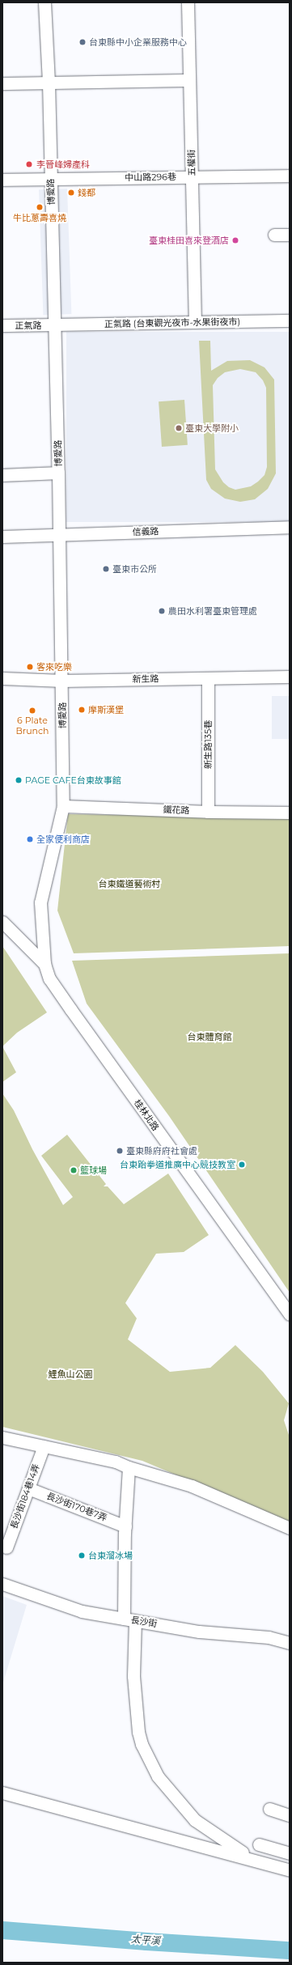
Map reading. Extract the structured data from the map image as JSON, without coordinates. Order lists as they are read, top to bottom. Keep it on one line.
{"streets":{"street":["五權街","中山路296巷","博愛路","正氣路 (台東觀光夜市-水果街夜市)","正氣路","信義路","新生路","新生路135巷","鐵花路","桂林北路","長沙街184巷14弄","長沙街170巷7弄","長沙街"]},"crossings":[["五權街","中山路296巷"],["五權街","正氣路 (台東觀光夜市-水果街夜市)"],["中山路296巷","博愛路"],["博愛路","正氣路 (台東觀光夜市-水果街夜市)"],["博愛路","正氣路"],["博愛路","信義路"],["博愛路","新生路"],["博愛路","鐵花路"],["博愛路","桂林北路"],["正氣路 (台東觀光夜市-水果街夜市)","正氣路"],["新生路","新生路135巷"],["新生路135巷","鐵花路"],["長沙街184巷14弄","長沙街170巷7弄"]],"water":["太平溪"],"parks":["台東鐵道藝術村","台東體育館","鯉魚山公園"],"places":["台東縣中小企業服務中心","李晉峰婦產科","錢都","牛比蔥壽喜燒","臺東桂田喜來登酒店","臺東大學附小","臺東市公所","農田水利署臺東管理處","客來吃樂","摩斯漢堡","6 Plate Brunch","PAGE CAFE台東故事館","全家便利商店","臺東縣府府社會處","台東跆拳道推廣中心競技教室","籃球場","台東溜冰場"]}
